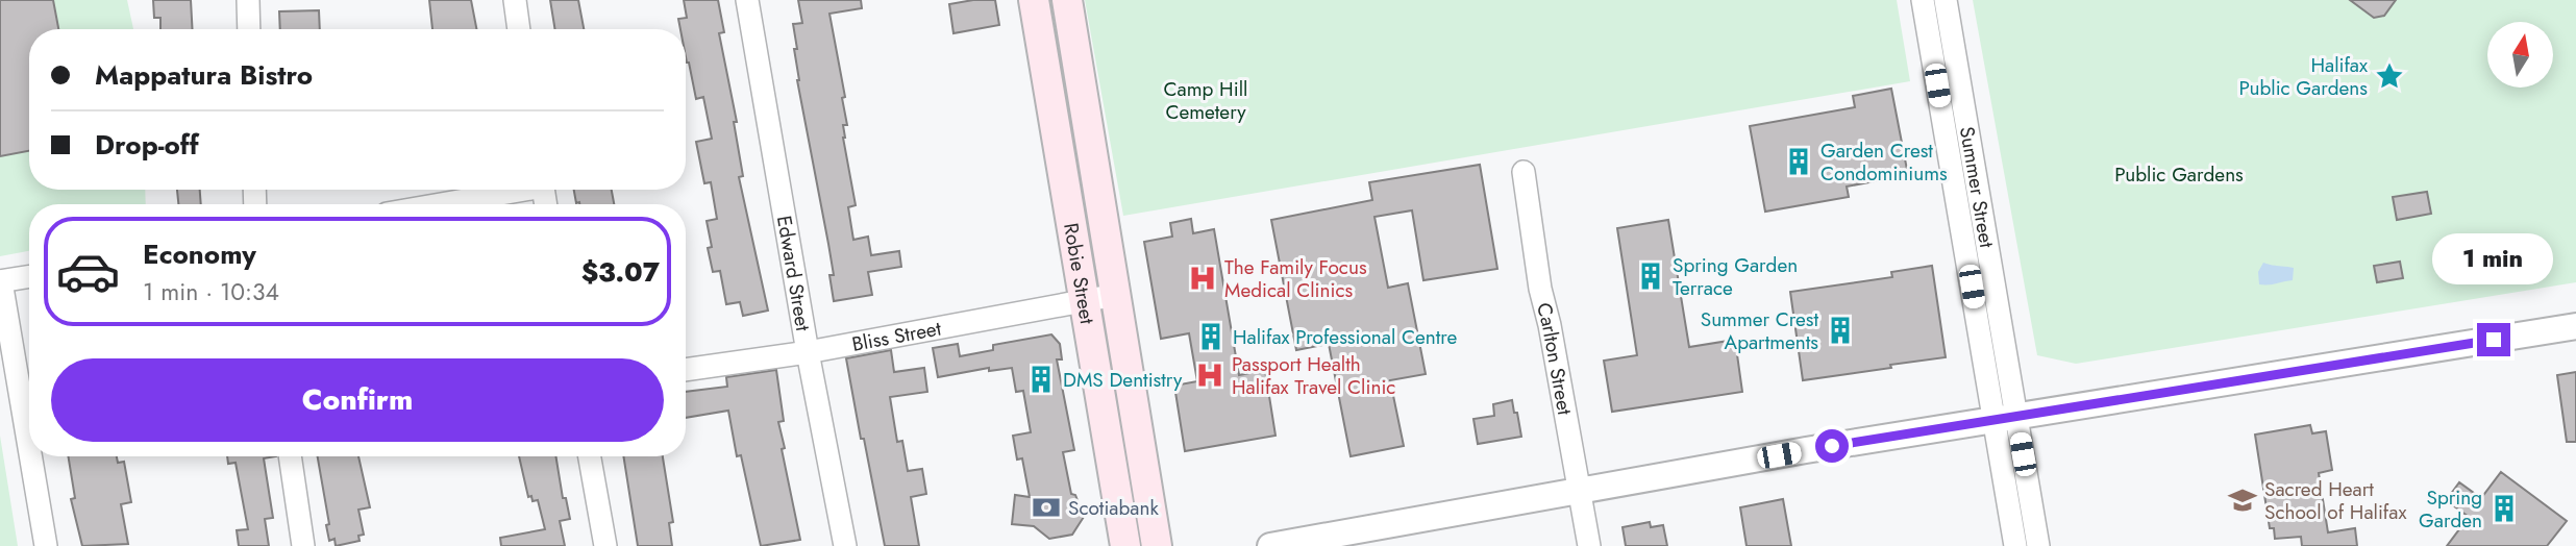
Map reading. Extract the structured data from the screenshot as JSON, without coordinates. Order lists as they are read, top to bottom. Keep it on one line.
{"streets":{"main road":["Robie Street"],"street":["Summer Street","Edward Street","Bliss Street","Carlton Street"]},"crossings":[["Edward Street","Bliss Street"],["Robie Street","Bliss Street"]],"parks":["Camp Hill Cemetery","Public Gardens"],"places":{"place":["Halifax Public Gardens"],"building":["Garden Crest Condominiums","Spring Garden Terrace","Summer Crest Apartments","Halifax Professional Centre","DMS Dentistry","Spring Garden"],"hospital":["The Family Focus Medical Clinics","Passport Health Halifax Travel Clinic"],"school or university":["Sacred Heart School of Halifax"],"bank":["Scotiabank"]},"north":"top","page":{"banner":["Mappatura Bistro","Drop-off"],"list":[{"name":"Economy","note":"1 min · 10:34","value":"$3.07"}],"bubble":"1 min","buttons":"Confirm"}}
